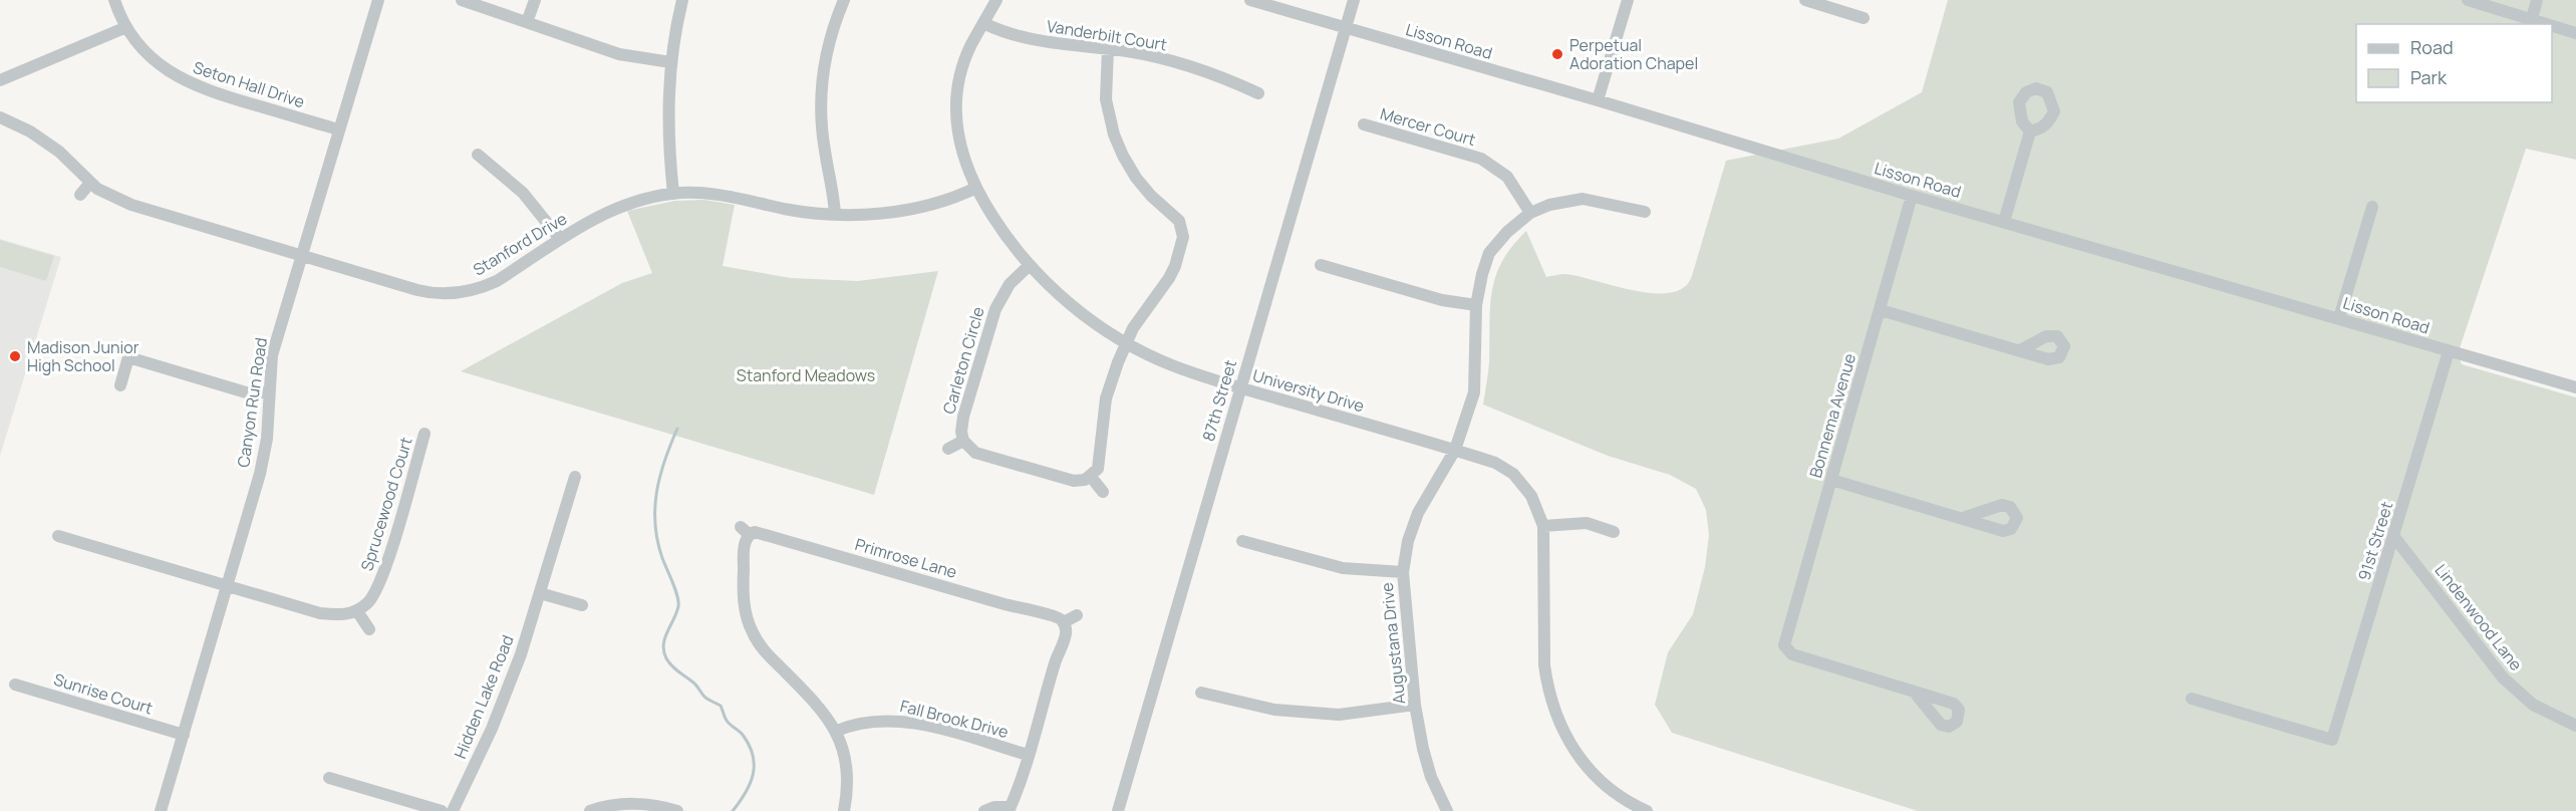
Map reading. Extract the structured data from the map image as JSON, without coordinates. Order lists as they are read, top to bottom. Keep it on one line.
{"streets":{"street":["Vanderbilt Court","Lisson Road","Seton Hall Drive","Mercer Court","Stanford Drive","Carleton Circle","University Drive","87th Street","Canyon Run Road","Bonnema Avenue","Sprucewood Court","91st Street","Primrose Lane","Lindenwood Lane","Augustana Drive","Sunrise Court","Hidden Lake Road","Fall Brook Drive"]},"crossings":[["Vanderbilt Court","University Drive"],["Lisson Road","87th Street"],["Lisson Road","Bonnema Avenue"],["Lisson Road","91st Street"],["Seton Hall Drive","Canyon Run Road"],["Mercer Court","Augustana Drive"],["Stanford Drive","University Drive"],["Stanford Drive","Canyon Run Road"],["Carleton Circle","University Drive"],["University Drive","87th Street"],["University Drive","Augustana Drive"],["Canyon Run Road","Sunrise Court"],["91st Street","Lindenwood Lane"],["Primrose Lane","Fall Brook Drive"]],"parks":["Stanford Meadows"],"places":["Perpetual Adoration Chapel","Madison Junior High School"],"legend":["Road","Park"]}
